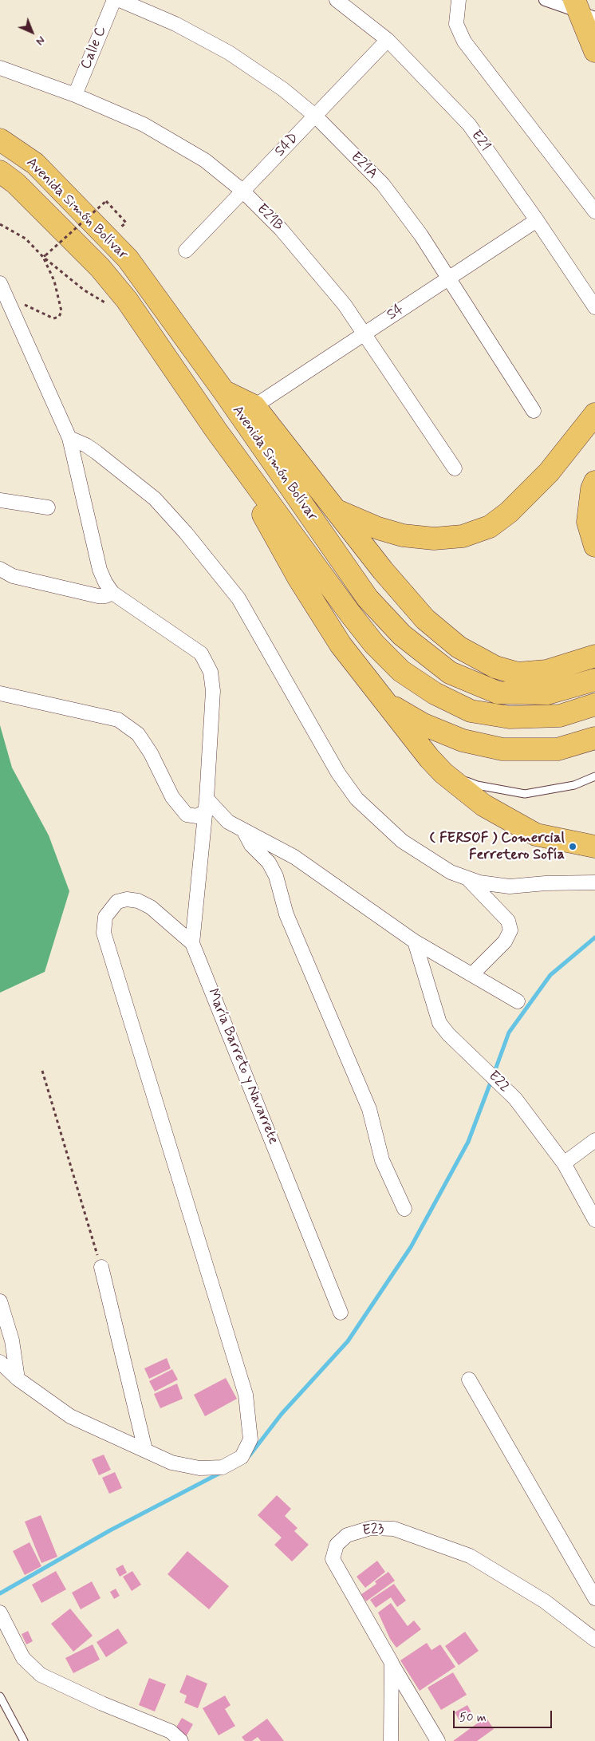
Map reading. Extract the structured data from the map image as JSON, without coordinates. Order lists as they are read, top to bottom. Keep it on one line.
{"streets":{"highway":["Avenida Simón Bolívar"],"street":["Calle C","E21","S4D","E21A","E21B","S4","María Barreto y Navarrete","E22","E23"]},"crossings":[["Calle C","E21B"],["E21","S4D"],["E21","S4"],["S4D","E21A"],["S4D","E21B"],["E21A","S4"],["E21B","S4"]],"places":["( FERSOF ) Comercial Ferretero Sofía"],"scale_bar":"50 m","north":"bottom right"}
